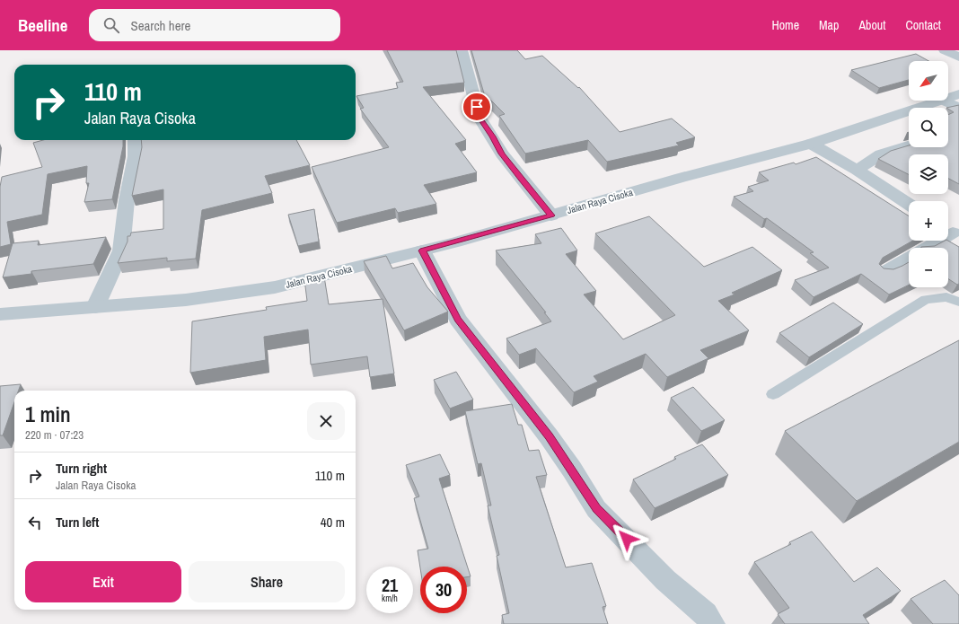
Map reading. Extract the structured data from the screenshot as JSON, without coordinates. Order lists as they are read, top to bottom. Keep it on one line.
{"streets":{"street":["Jalan Raya Cisoka"]},"north":"bottom left","page":{"header":"Beeline","search":"Search here","nav":["Home","Map","About","Contact"],"map_buttons":["+","−"],"turn":["110 m","Jalan Raya Cisoka"],"heading":["1 min","220 m · 07:23"],"list":[{"name":"Turn right","note":"Jalan Raya Cisoka","value":"110 m"},{"name":"Turn left","value":"40 m"}],"buttons":["Exit","Share"],"speed":"21 km/h","limit":"30"}}
